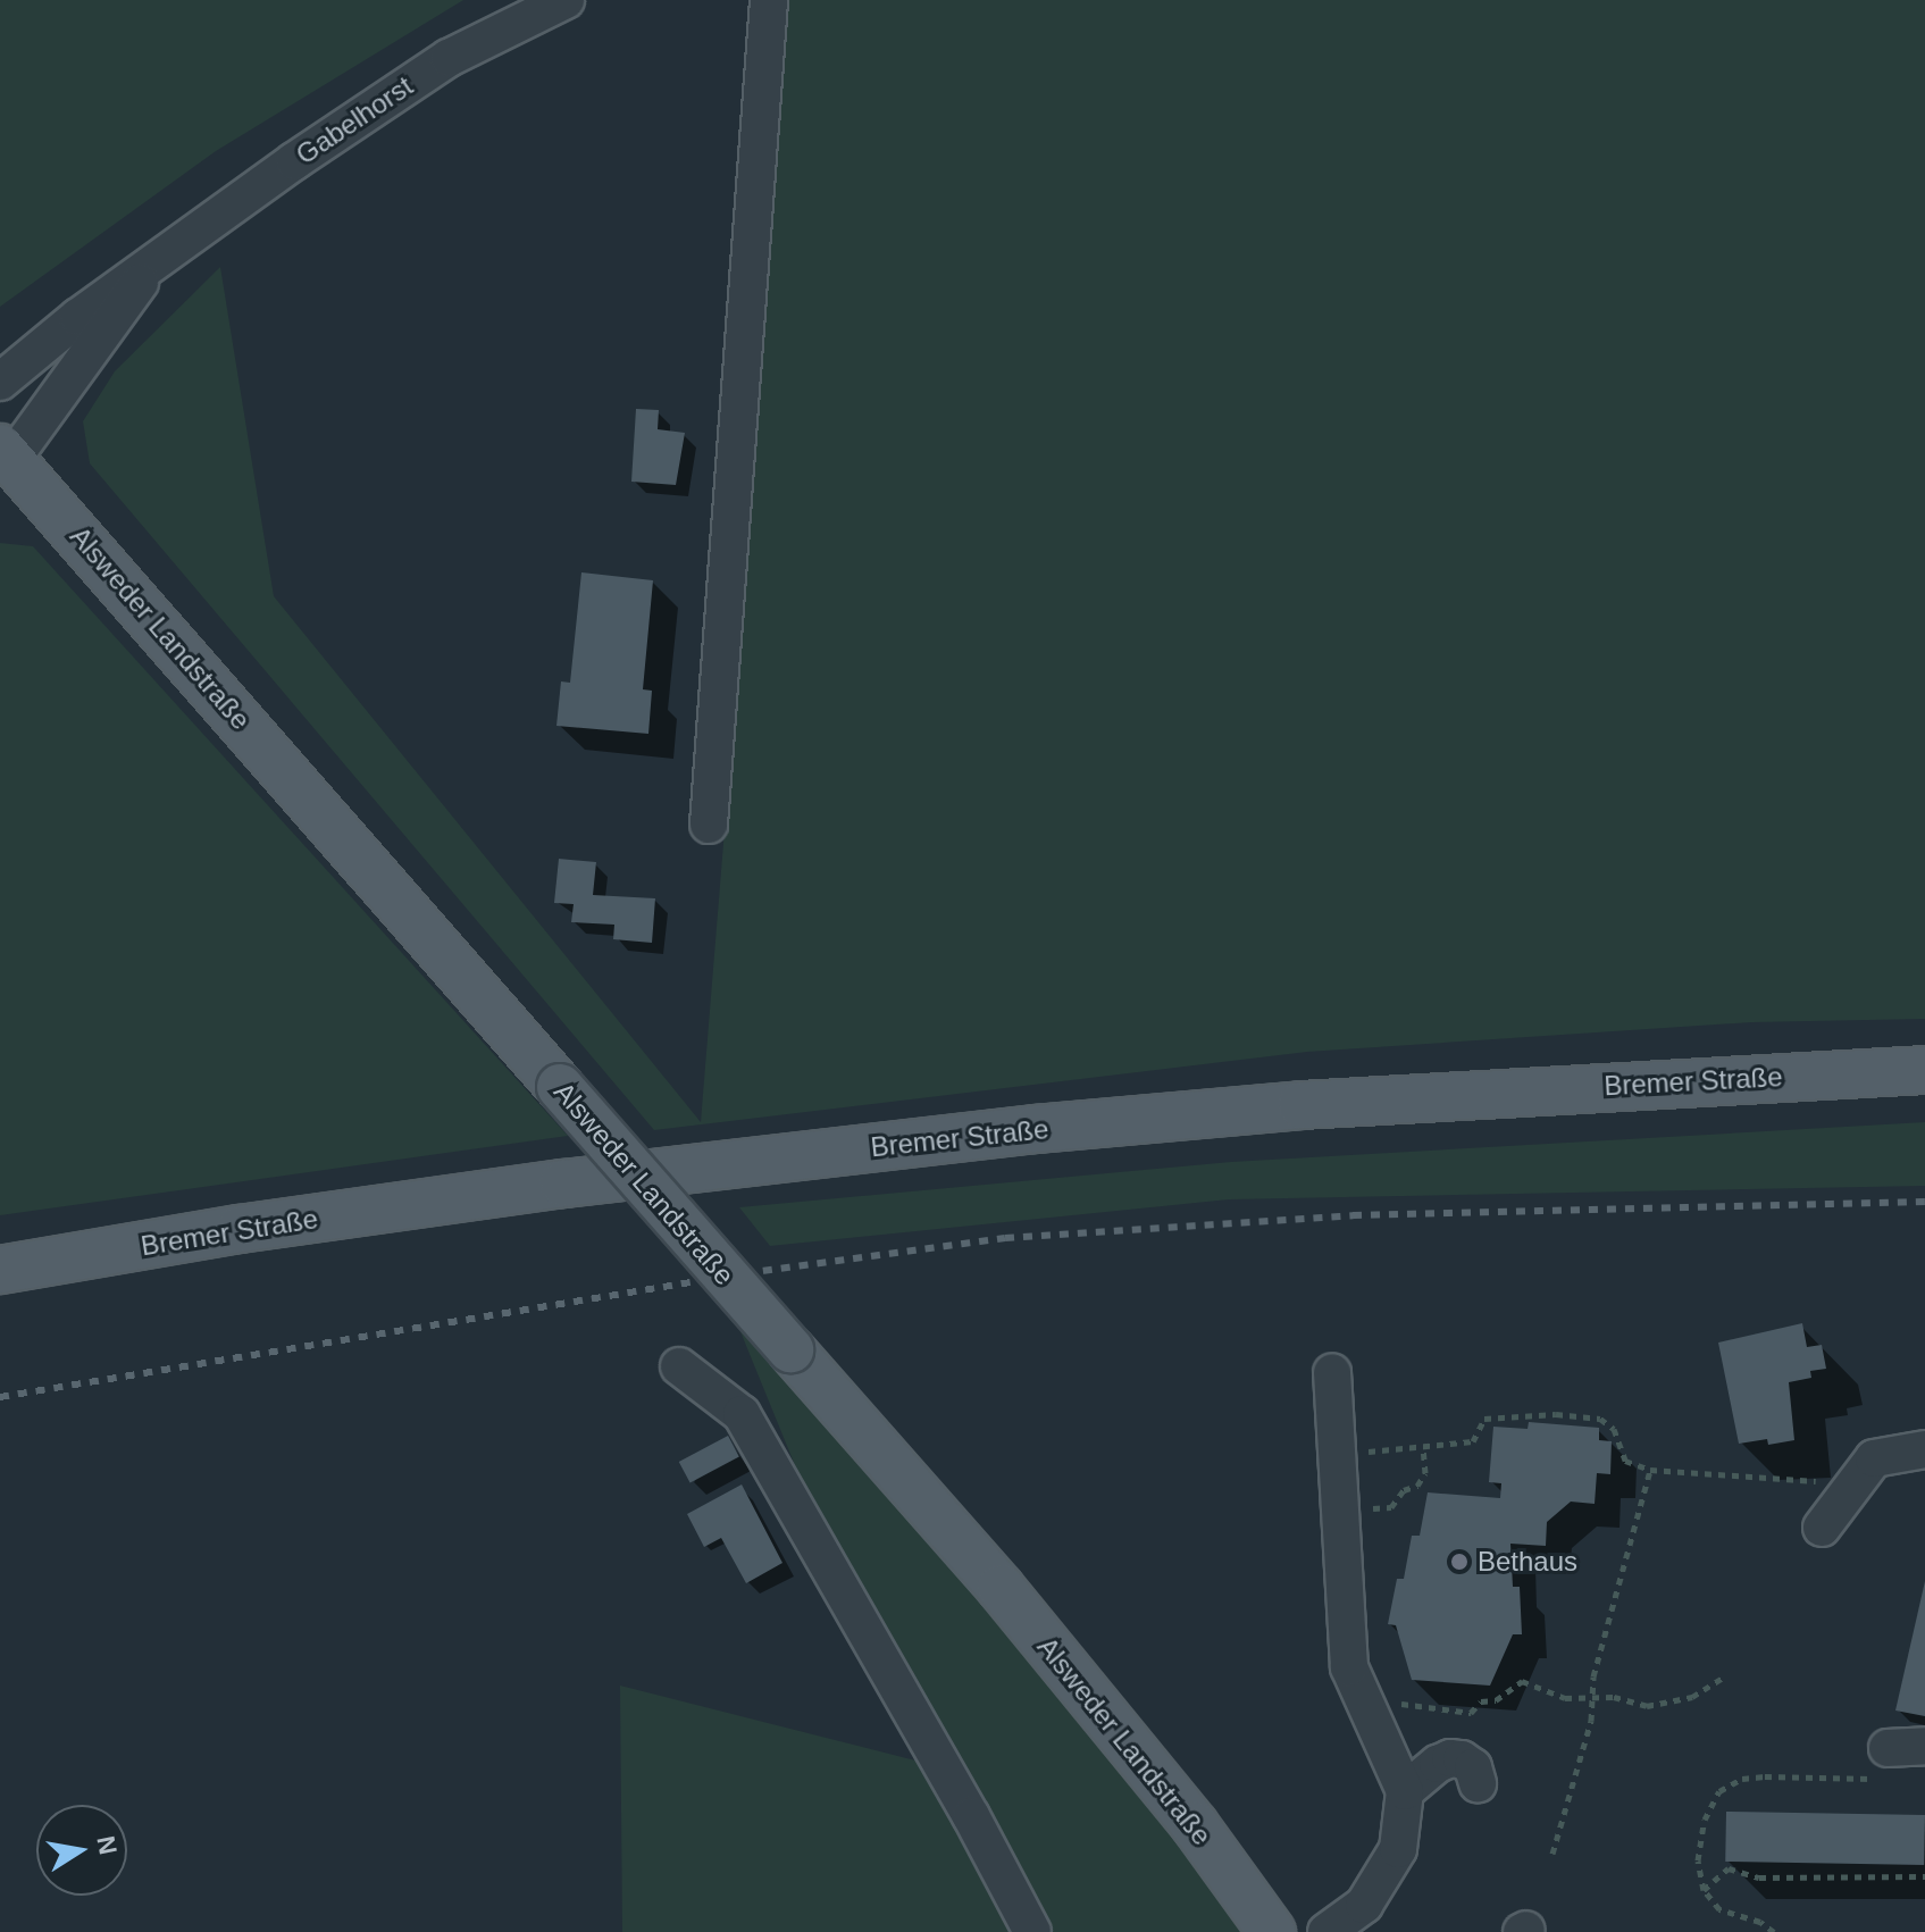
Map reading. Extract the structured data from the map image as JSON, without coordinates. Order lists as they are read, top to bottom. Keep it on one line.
{"streets":{"main road":["Alsweder Landstraße","Bremer Straße"],"street":["Gabelhorst"]},"crossings":[["Gabelhorst","Alsweder Landstraße"]],"places":["Bethaus"],"north":"right"}
